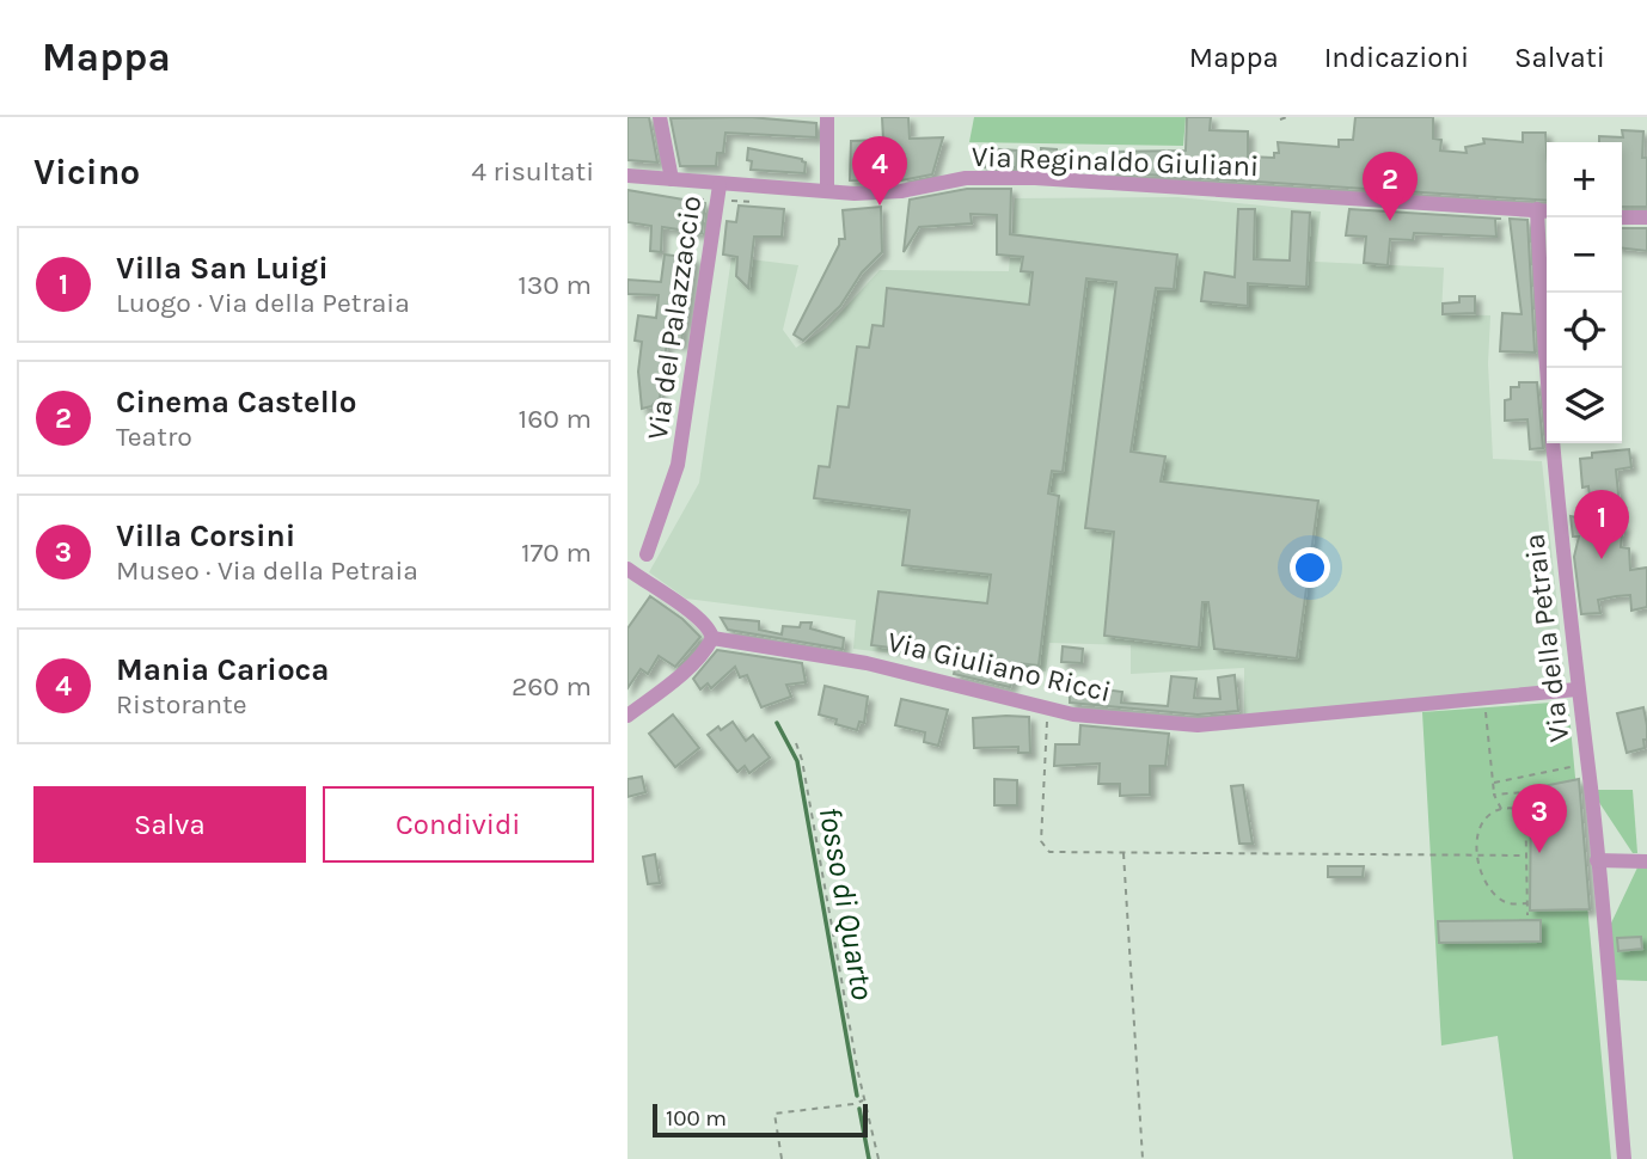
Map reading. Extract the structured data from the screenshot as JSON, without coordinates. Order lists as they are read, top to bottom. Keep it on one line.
{"streets":{"street":["Via Reginaldo Giuliani","Via del Palazzaccio","Via della Petraia","Via Giuliano Ricci"]},"crossings":[["Via Reginaldo Giuliani","Via del Palazzaccio"],["Via Reginaldo Giuliani","Via della Petraia"],["Via della Petraia","Via Giuliano Ricci"]],"water":["fosso di Quarto"],"scale_bar":"100 m","page":{"header":"Mappa","nav":["Mappa","Indicazioni","Salvati"],"heading":["Vicino","4 risultati"],"pins":["4","2","1","3"],"map_buttons":["+","−"],"list":[{"mark":"1","name":"Villa San Luigi","note":"Luogo · Via della Petraia","value":"130 m"},{"mark":"2","name":"Cinema Castello","note":"Teatro","value":"160 m"},{"mark":"3","name":"Villa Corsini","note":"Museo · Via della Petraia","value":"170 m"},{"mark":"4","name":"Mania Carioca","note":"Ristorante","value":"260 m"}],"buttons":["Salva","Condividi"],"scale":"100 m"}}
